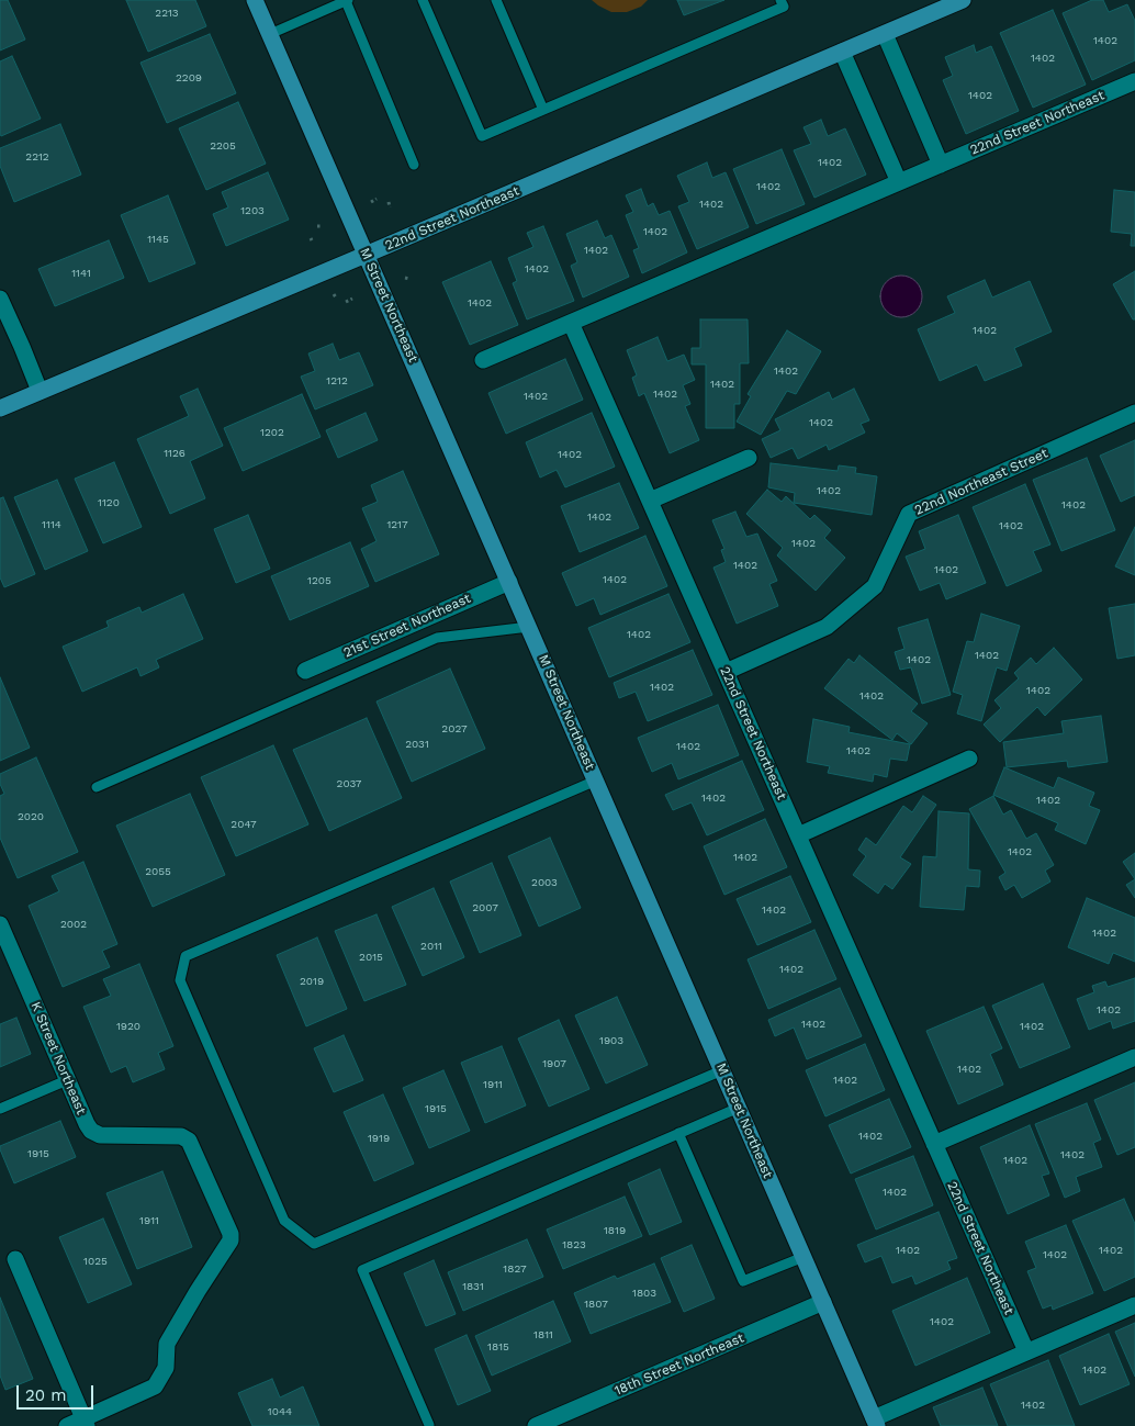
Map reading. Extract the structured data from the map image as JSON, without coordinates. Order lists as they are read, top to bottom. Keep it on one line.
{"streets":{"street":["22nd Street Northeast","M Street Northeast","22nd Northeast Street","21st Street Northeast","K Street Northeast","18th Street Northeast"]},"crossings":[["22nd Street Northeast","M Street Northeast"],["22nd Street Northeast","22nd Northeast Street"],["M Street Northeast","21st Street Northeast"],["M Street Northeast","18th Street Northeast"]],"house_numbers":["2213","1402","1402","2209","1402","2205","2212","1402","1402","1402","1203","1402","1145","1402","1402","1141","1402","1402","1402","1212","1402","1402","1402","1402","1202","1126","1402","1402","1120","1402","1402","1114","1217","1402","1402","1402","1402","1402","1205","1402","1402","1402","1402","1402","1402","2027","2031","1402","1402","2037","1402","1402","2020","2047","1402","1402","2055","2003","2007","1402","2002","1402","2011","2015","1402","2019","1402","1402","1920","1402","1903","1907","1402","1402","1911","1915","1402","1919","1915","1402","1402","1402","1911","1819","1823","1402","1402","1402","1025","1827","1831","1803","1807","1402","1811","1815","1402","1402","1044"],"scale_bar":"20 m"}
